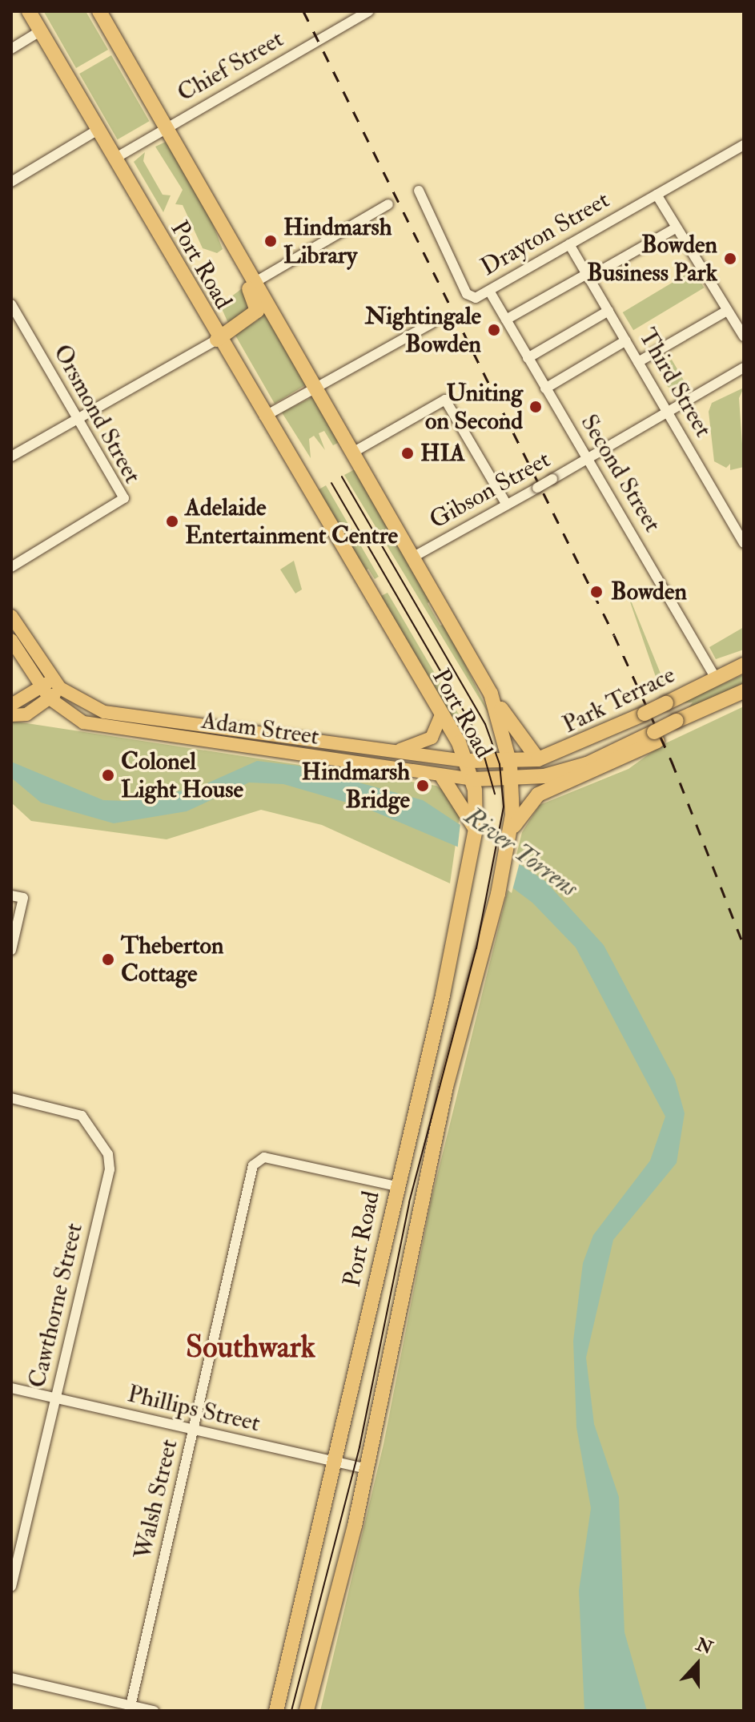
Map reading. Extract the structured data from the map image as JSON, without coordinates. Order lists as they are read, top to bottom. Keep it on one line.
{"streets":{"highway":["Port Road","Park Terrace"],"main road":["Adam Street"],"street":["Chief Street","Drayton Street","Third Street","Orsmond Street","Second Street","Gibson Street","Cawthorne Street","Phillips Street","Walsh Street"]},"crossings":[["Chief Street","Port Road"],["Drayton Street","Third Street"],["Drayton Street","Second Street"],["Port Road","Gibson Street"],["Port Road","Park Terrace"],["Port Road","Adam Street"],["Port Road","Phillips Street"],["Port Road","Walsh Street"],["Third Street","Gibson Street"],["Second Street","Gibson Street"],["Second Street","Park Terrace"],["Park Terrace","Adam Street"],["Cawthorne Street","Phillips Street"],["Phillips Street","Walsh Street"]],"districts":["Southwark"],"water":["River Torrens"],"places":["Hindmarsh Library","Bowden Business Park","Nightingale Bowden","Uniting on Second","HIA","Adelaide Entertainment Centre","Bowden","Colonel Light House","Hindmarsh Bridge","Theberton Cottage"],"north":"top"}
